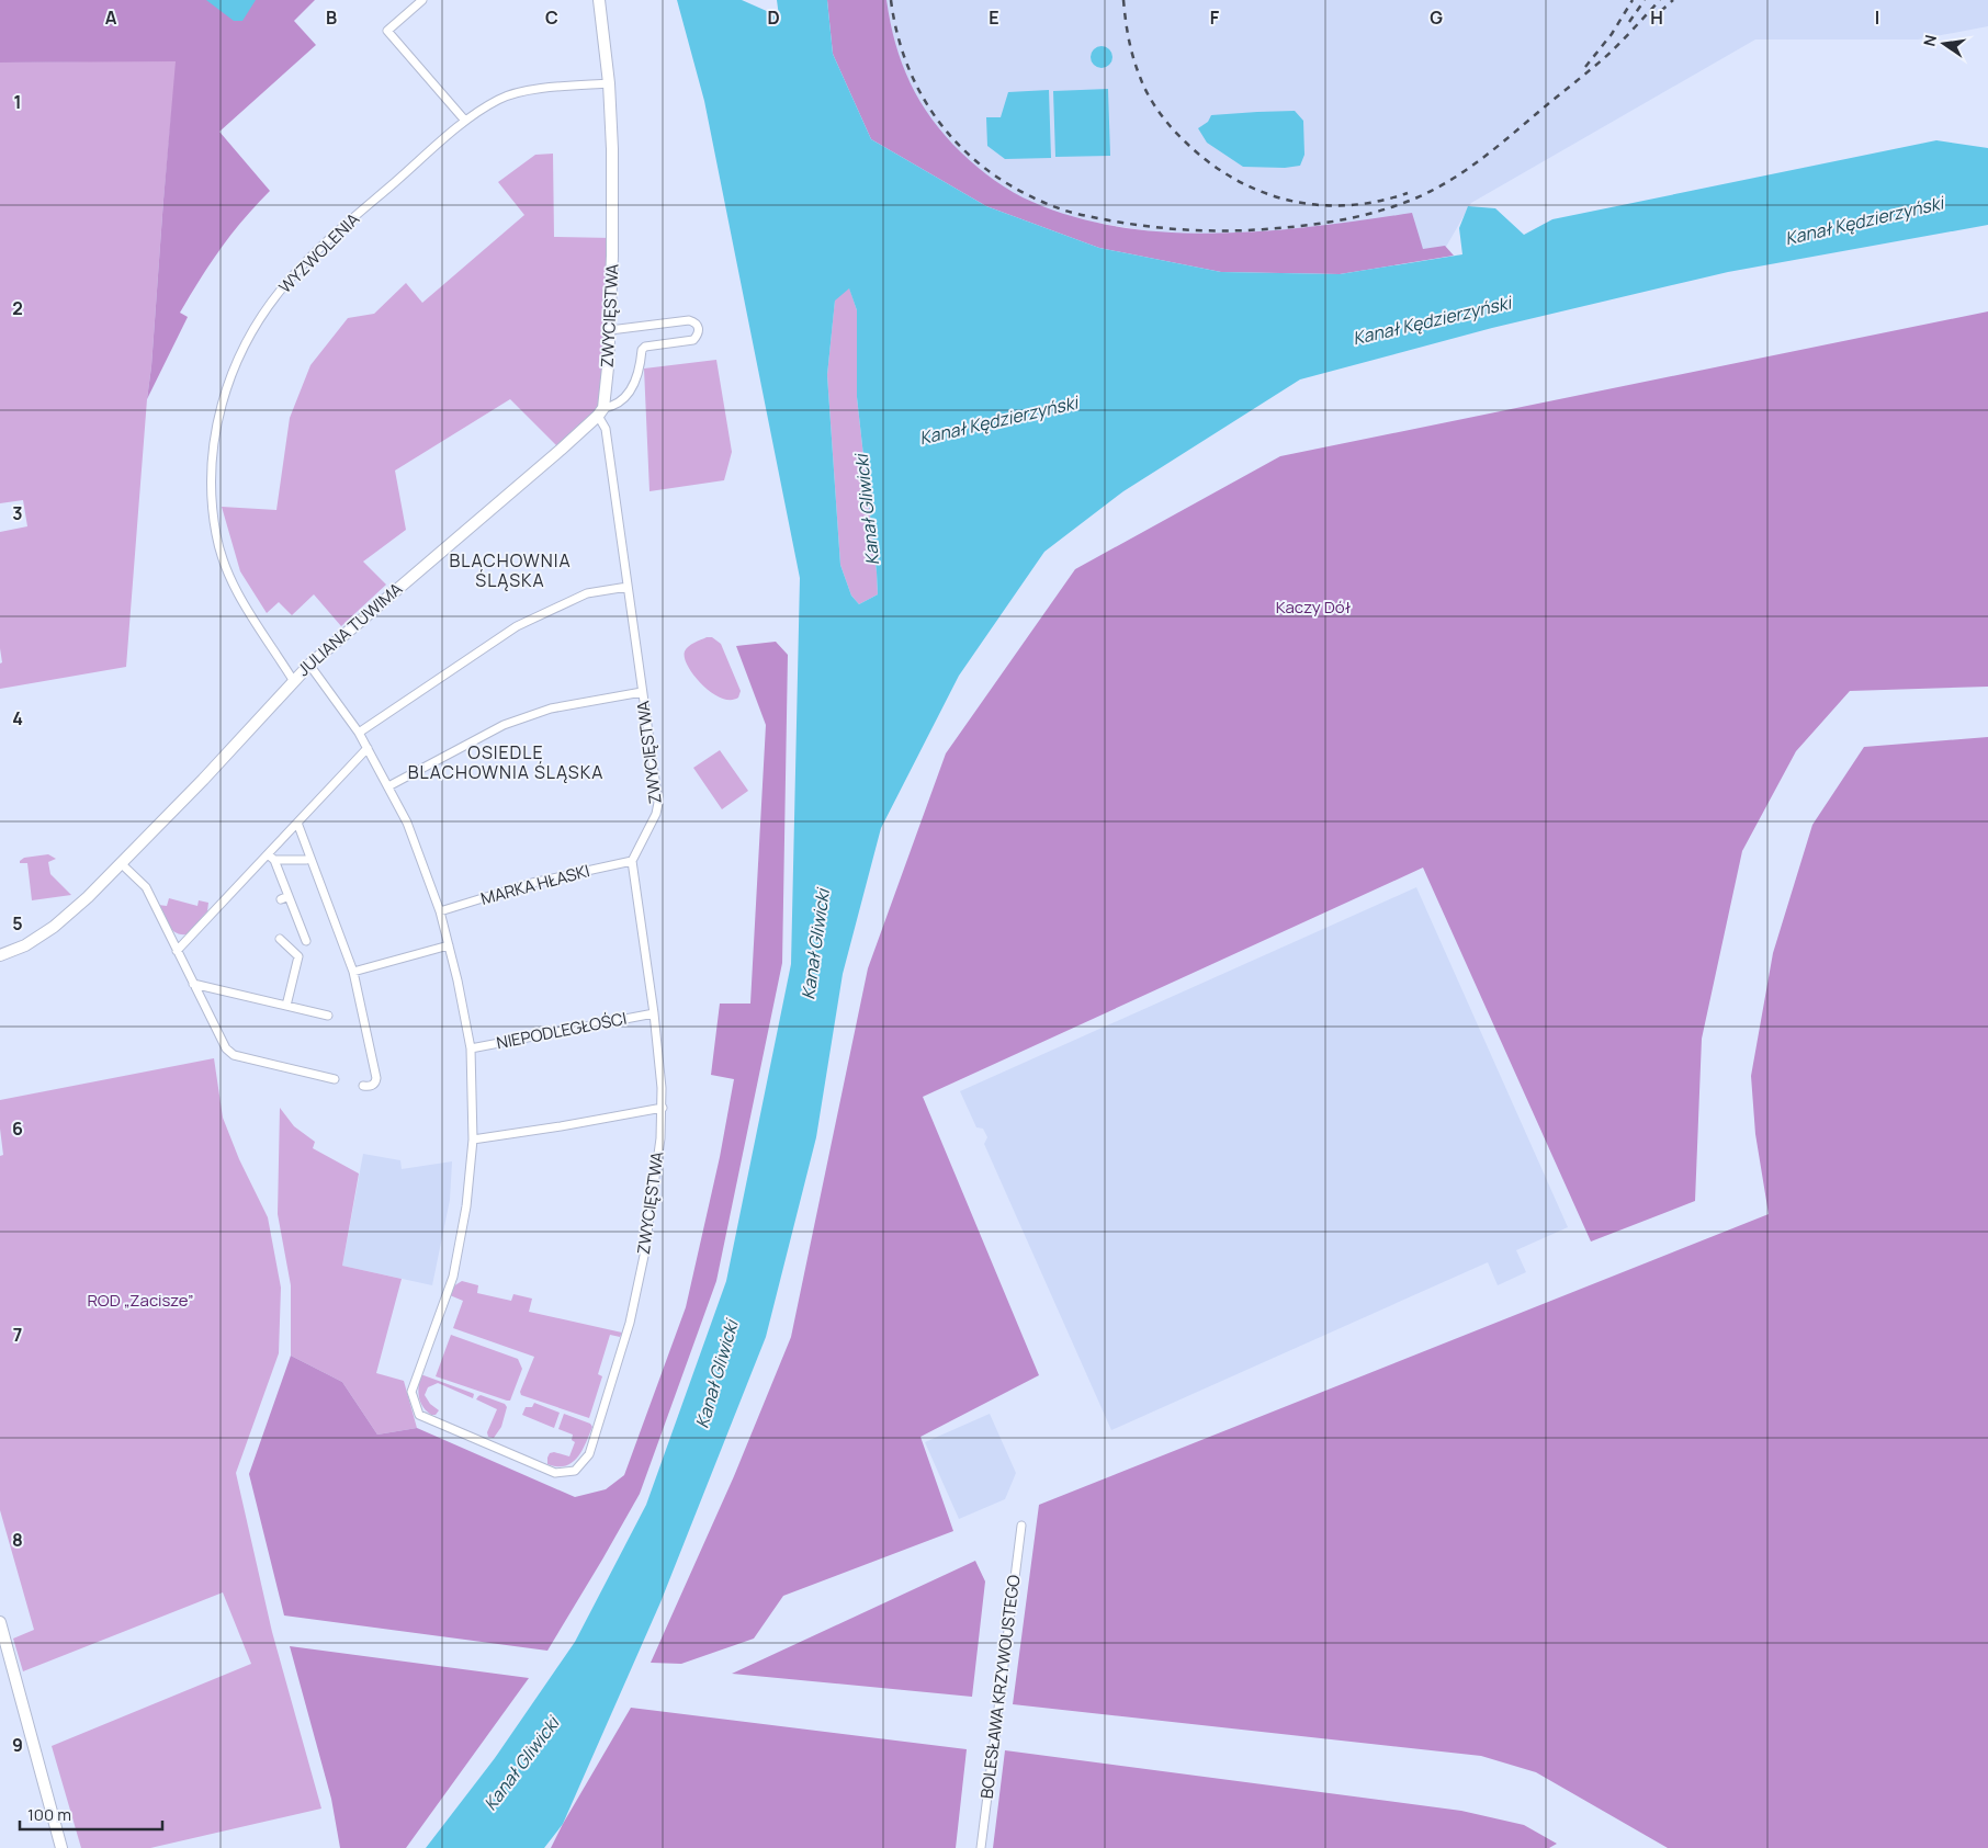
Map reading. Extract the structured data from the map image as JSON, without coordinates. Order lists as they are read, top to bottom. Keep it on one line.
{"streets":{"street":["WYZWOLENIA","ZWYCIĘSTWA","JULIANA TUWIMA","MARKA HŁASKI","NIEPODLEGŁOŚCI","BOLESŁAWA KRZYWOUSTEGO"]},"crossings":[["WYZWOLENIA","ZWYCIĘSTWA"],["WYZWOLENIA","JULIANA TUWIMA"],["ZWYCIĘSTWA","JULIANA TUWIMA"],["ZWYCIĘSTWA","MARKA HŁASKI"],["ZWYCIĘSTWA","NIEPODLEGŁOŚCI"]],"districts":["BLACHOWNIA ŚLĄSKA","OSIEDLE BLACHOWNIA ŚLĄSKA"],"water":["Kanał Kędzierzyński","Kanał Gliwicki"],"parks":["Kaczy Dół","ROD „Zacisze”"],"scale_bar":"100 m","north":"left","grid":{"columns":["A","B","C","D","E","F","G","H","I"],"rows":["1","2","3","4","5","6","7","8","9"]}}
